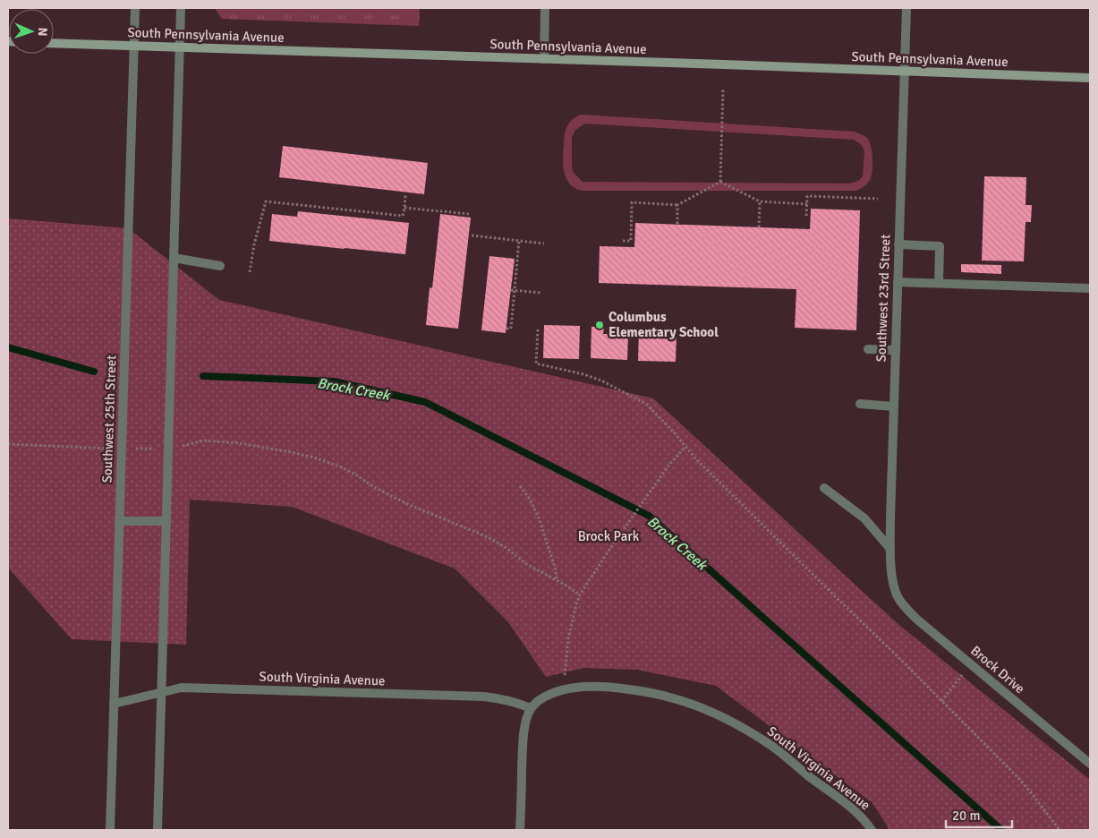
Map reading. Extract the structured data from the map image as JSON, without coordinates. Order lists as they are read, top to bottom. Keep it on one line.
{"streets":{"main road":["South Pennsylvania Avenue"],"street":["Southwest 23rd Street","Southwest 25th Street","Brock Drive","South Virginia Avenue"]},"crossings":[["South Pennsylvania Avenue","Southwest 23rd Street"],["South Pennsylvania Avenue","Southwest 25th Street"],["Southwest 23rd Street","Brock Drive"],["Southwest 25th Street","South Virginia Avenue"]],"water":["Brock Creek"],"parks":["Brock Park"],"places":["Columbus Elementary School"],"scale_bar":"20 m","north":"right"}
